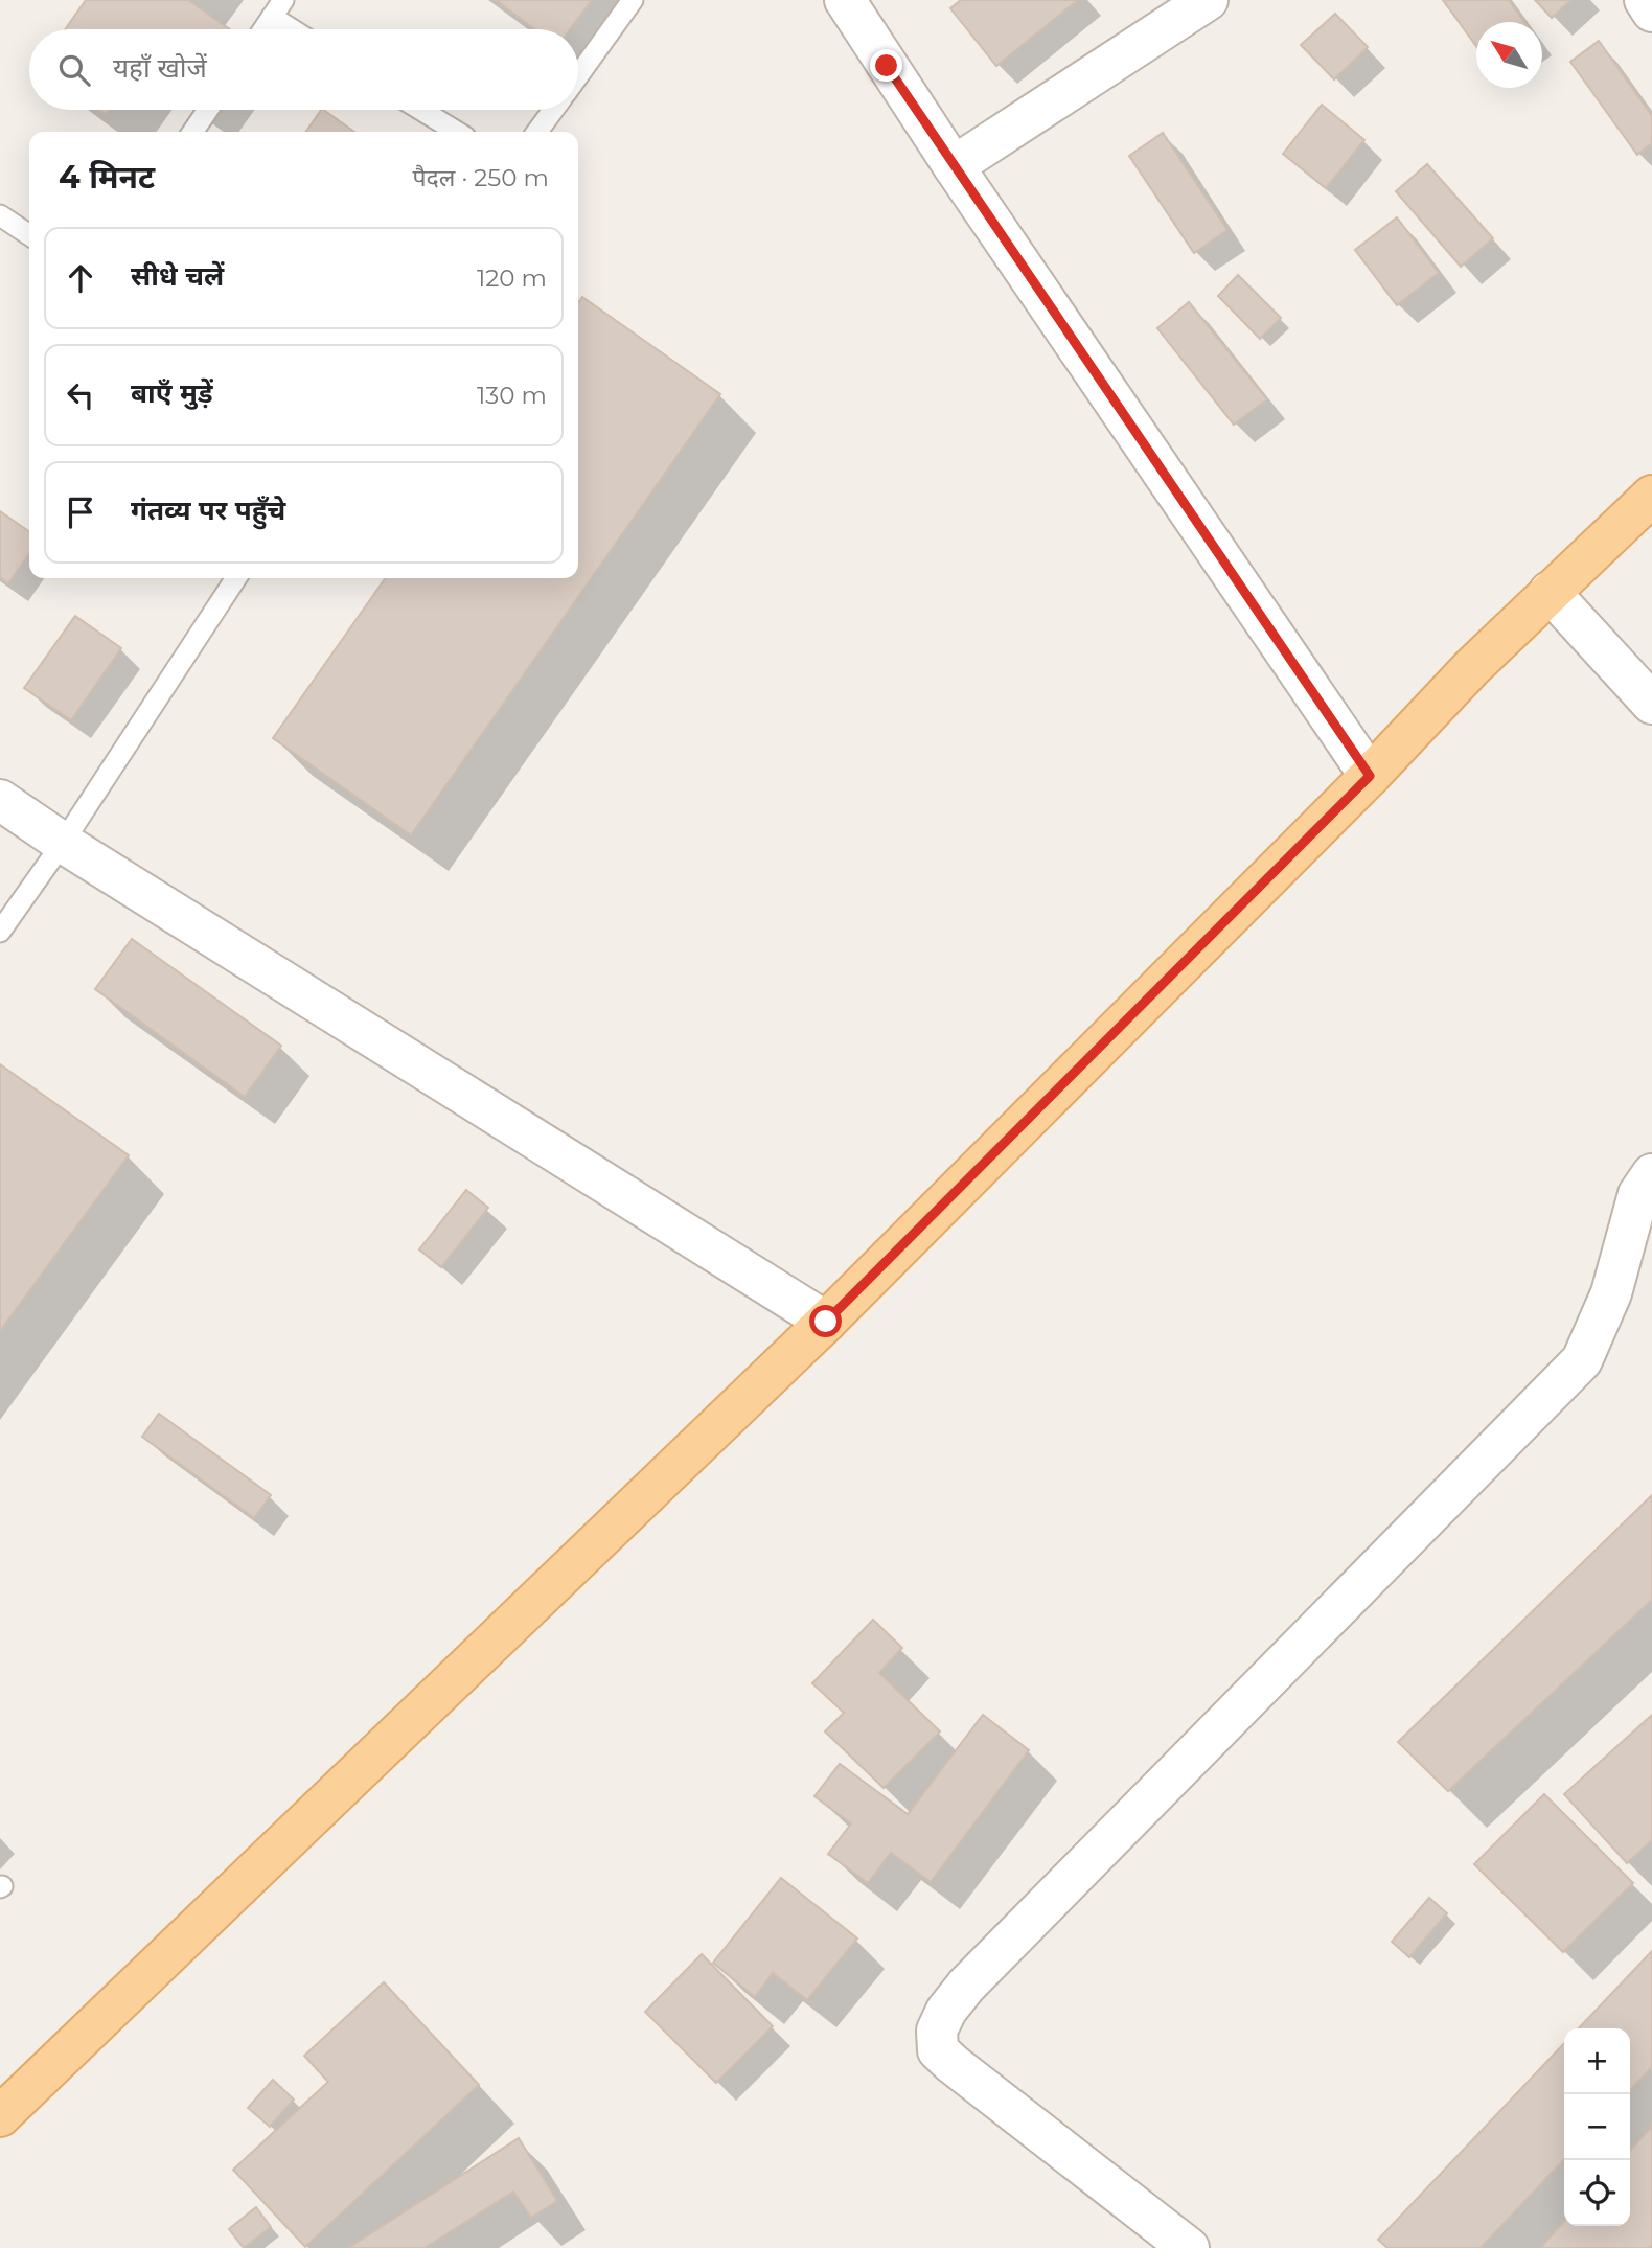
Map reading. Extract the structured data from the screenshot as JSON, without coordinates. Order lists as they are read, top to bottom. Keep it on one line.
{"north":"top left","page":{"search":"यहाँ खोजें","heading":["4 मिनट","पैदल · 250 m"],"list":[["सीधे चलें","120 m"],["बाएँ मुड़ें","130 m"],"गंतव्य पर पहुँचे"],"map_buttons":["+","−"]}}
